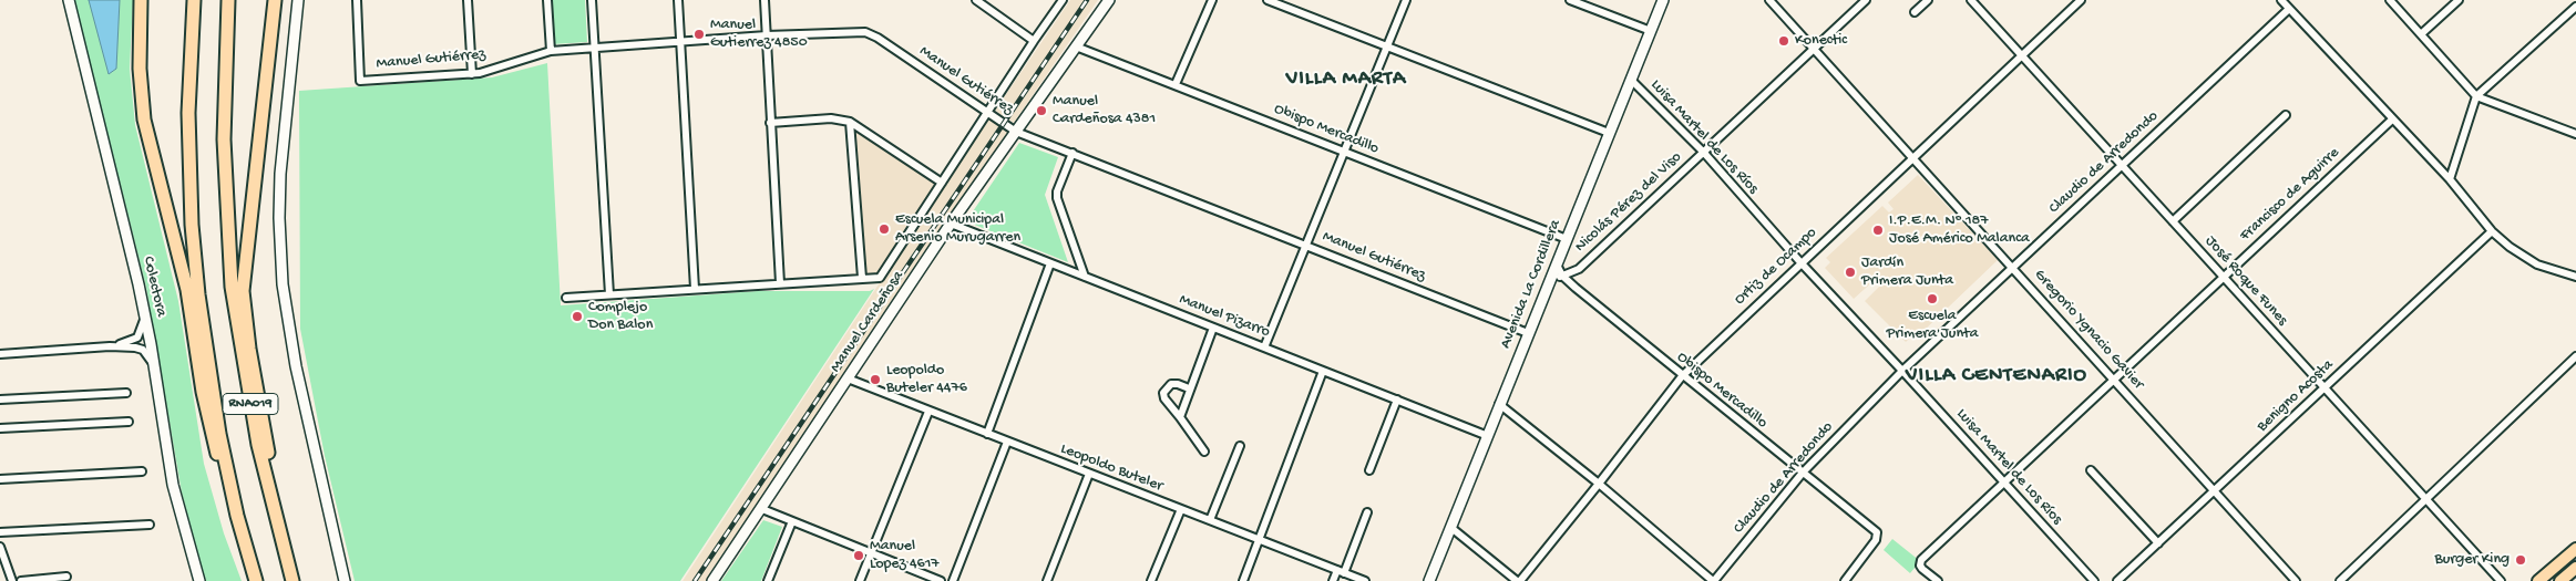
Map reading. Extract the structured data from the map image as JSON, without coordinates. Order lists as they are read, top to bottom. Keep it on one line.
{"streets":{"highway":["RNA019"],"main road":["Avenida La Cordillera","Colectora","Manuel Cardeñosa"],"street":["Manuel Gutiérrez","Obispo Mercadillo","Luisa Martel de Los Ríos","Claudio de Arredondo","Francisco de Aguirre","Nicolás Pérez del Viso","Ortiz de Ocampo","José Roque Funes","Manuel Pizarro","Gregorio Ygnacio Gavier","Benigno Acosta","Leopoldo Buteler"]},"crossings":[["Manuel Gutiérrez","Avenida La Cordillera"],["Manuel Gutiérrez","Manuel Cardeñosa"],["Obispo Mercadillo","Claudio de Arredondo"],["Obispo Mercadillo","Nicolás Pérez del Viso"],["Obispo Mercadillo","Ortiz de Ocampo"],["Obispo Mercadillo","Avenida La Cordillera"],["Obispo Mercadillo","Manuel Cardeñosa"],["Luisa Martel de Los Ríos","Claudio de Arredondo"],["Luisa Martel de Los Ríos","Francisco de Aguirre"],["Luisa Martel de Los Ríos","Nicolás Pérez del Viso"],["Luisa Martel de Los Ríos","Ortiz de Ocampo"],["Luisa Martel de Los Ríos","Avenida La Cordillera"],["Claudio de Arredondo","José Roque Funes"],["Claudio de Arredondo","Gregorio Ygnacio Gavier"],["Francisco de Aguirre","José Roque Funes"],["Francisco de Aguirre","Gregorio Ygnacio Gavier"],["Nicolás Pérez del Viso","Avenida La Cordillera"],["Nicolás Pérez del Viso","Gregorio Ygnacio Gavier"],["Ortiz de Ocampo","José Roque Funes"],["Ortiz de Ocampo","Gregorio Ygnacio Gavier"],["José Roque Funes","Benigno Acosta"],["Avenida La Cordillera","Manuel Pizarro"],["Manuel Pizarro","Manuel Cardeñosa"],["Manuel Cardeñosa","Leopoldo Buteler"],["Gregorio Ygnacio Gavier","Benigno Acosta"]],"districts":["VILLA MARTA","VILLA CENTENARIO"],"places":["Manuel Gutierrez 4850","Konectic","Manuel Cardeñosa 4381","Escuela Municipal Arsenio Murugarren","I.P.E.M. Nº 187 José Américo Malanca","Jardín Primera Junta","Escuela Primera Junta","Complejo Don Balon","Leopoldo Buteler 4476","Manuel Lopez 4617","Burger King"]}
